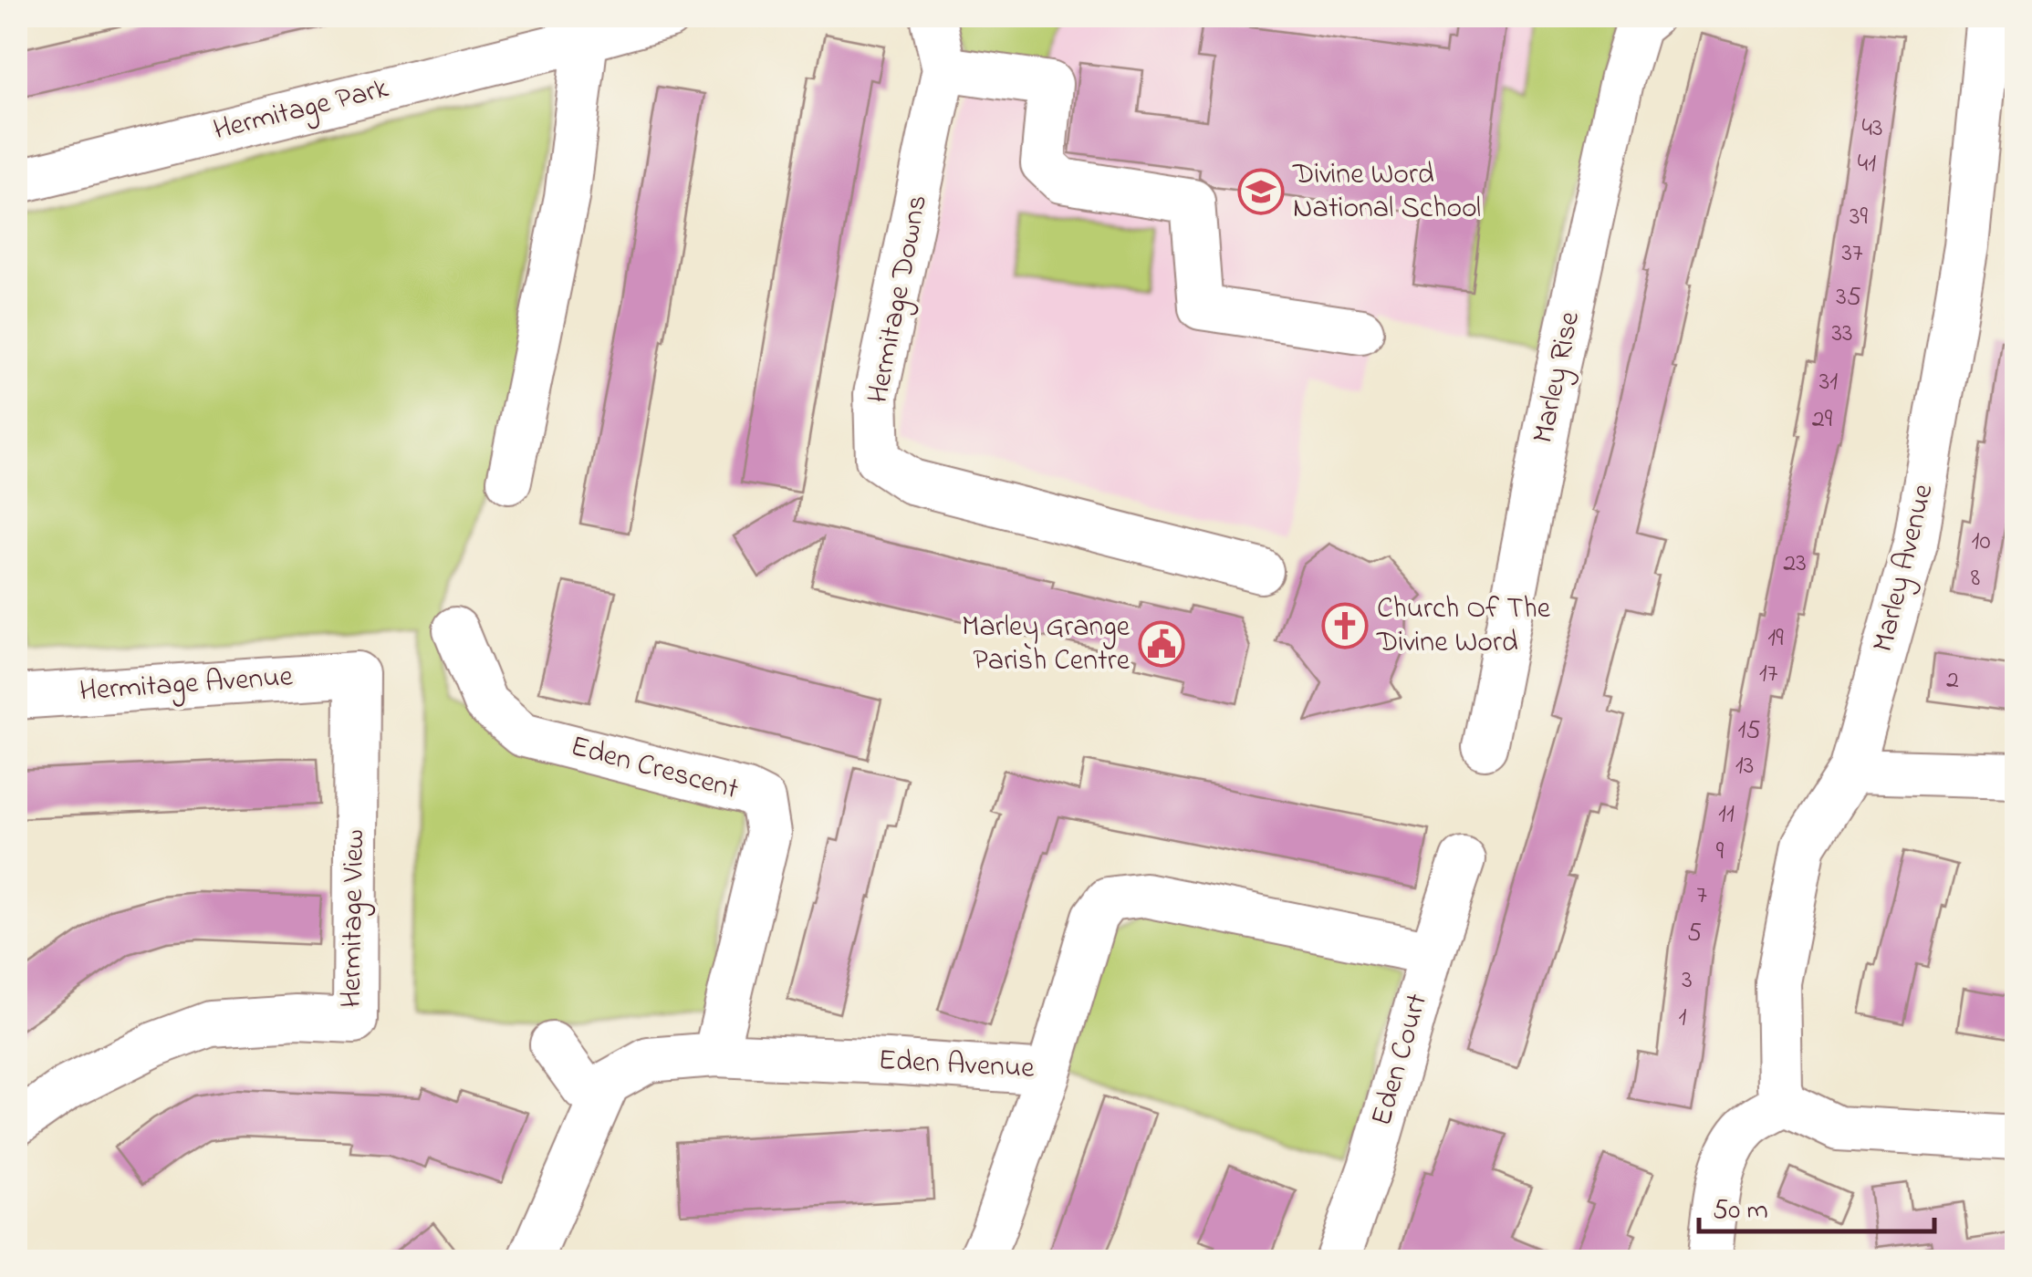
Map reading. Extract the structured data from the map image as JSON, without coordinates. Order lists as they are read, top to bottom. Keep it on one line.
{"streets":{"street":["Hermitage Park","Hermitage Downs","Marley Rise","Marley Avenue","Hermitage Avenue","Eden Crescent","Hermitage View","Eden Court","Eden Avenue"]},"crossings":[["Hermitage Avenue","Hermitage View"],["Eden Crescent","Eden Avenue"],["Eden Court","Eden Avenue"]],"places":{"school or university":["Divine Word National School"],"church":["Church Of The Divine Word"],"public building":["Marley Grange Parish Centre"]},"house_numbers":["43","41","39","37","35","33","31","29","10","23","8","19","17","2","15","13","11","9","7","5","3","1"],"scale_bar":"50 m"}
